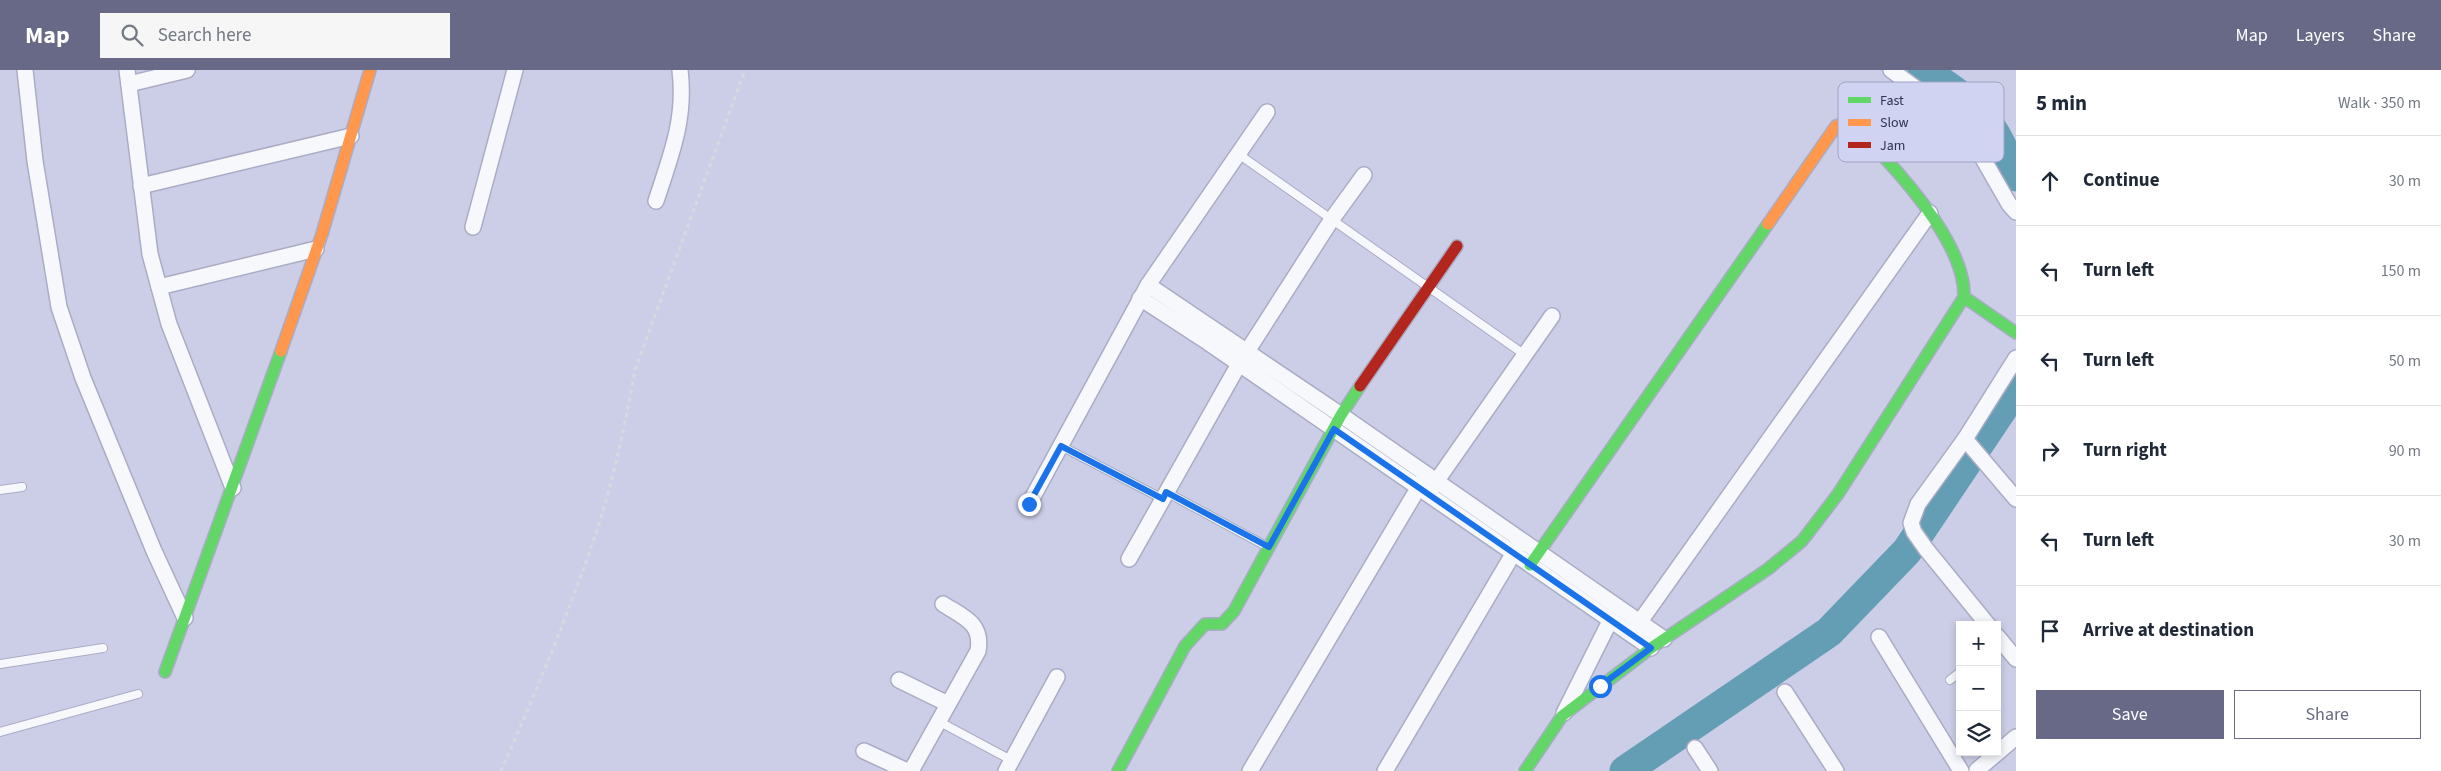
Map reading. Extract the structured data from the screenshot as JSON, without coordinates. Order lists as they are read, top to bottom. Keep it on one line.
{"legend":["Fast","Slow","Jam"],"page":{"header":"Map","search":"Search here","nav":["Map","Layers","Share"],"heading":["5 min","Walk · 350 m"],"list":[["Continue","30 m"],["Turn left","150 m"],["Turn left","50 m"],["Turn right","90 m"],["Turn left","30 m"],"Arrive at destination"],"map_buttons":["+","−"],"buttons":["Save","Share"]}}
